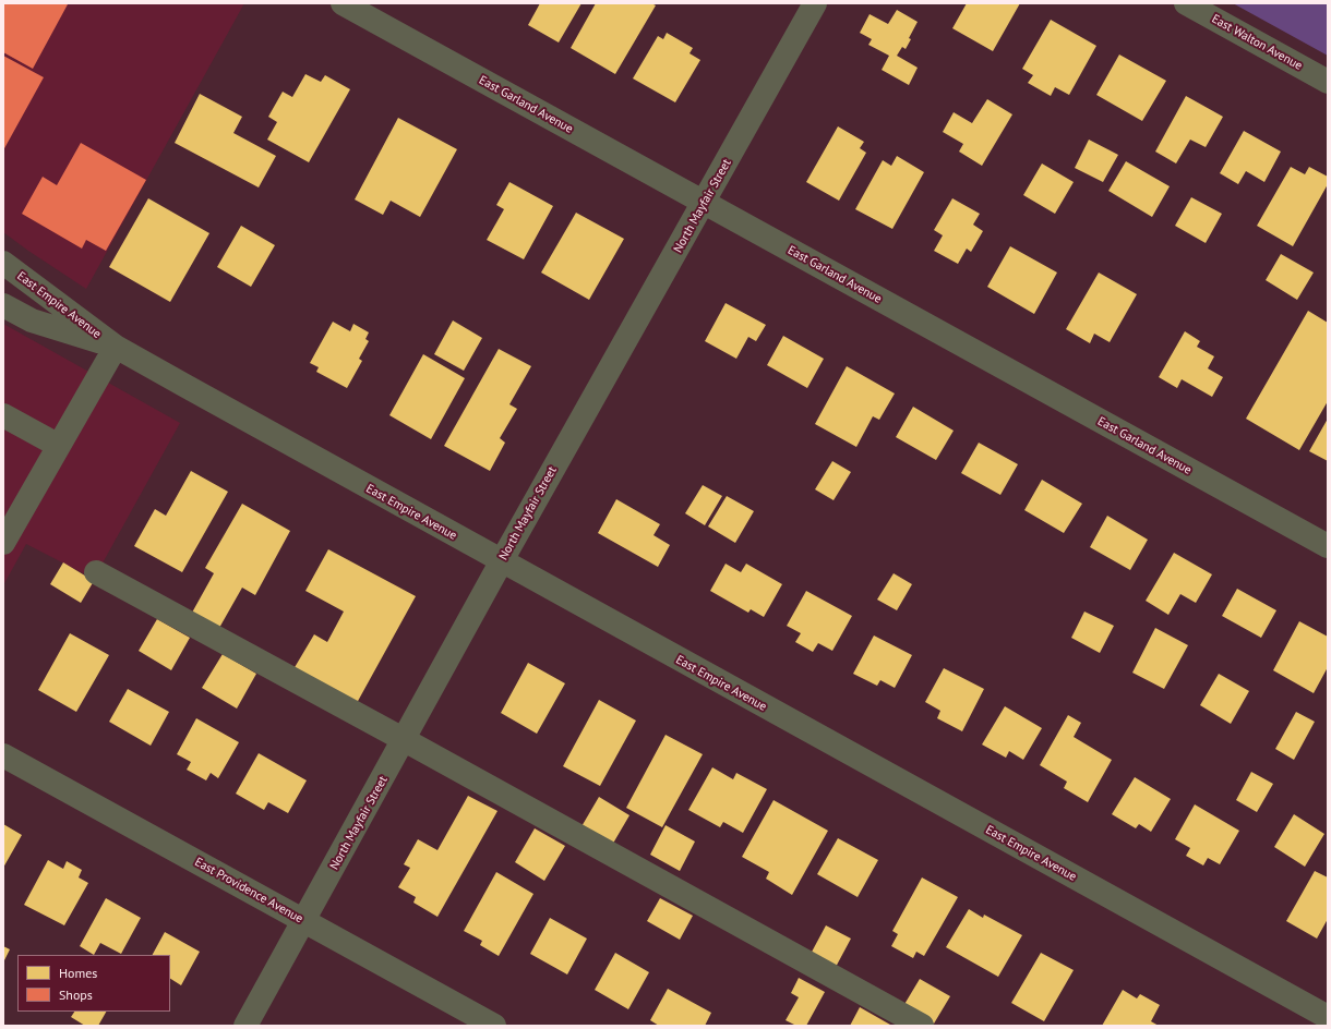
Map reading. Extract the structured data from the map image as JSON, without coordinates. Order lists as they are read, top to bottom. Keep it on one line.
{"streets":{"street":["East Walton Avenue","East Garland Avenue","North Mayfair Street","East Empire Avenue","East Providence Avenue"]},"crossings":[["East Garland Avenue","North Mayfair Street"],["North Mayfair Street","East Empire Avenue"],["North Mayfair Street","East Providence Avenue"]],"legend":["Homes","Shops"]}
